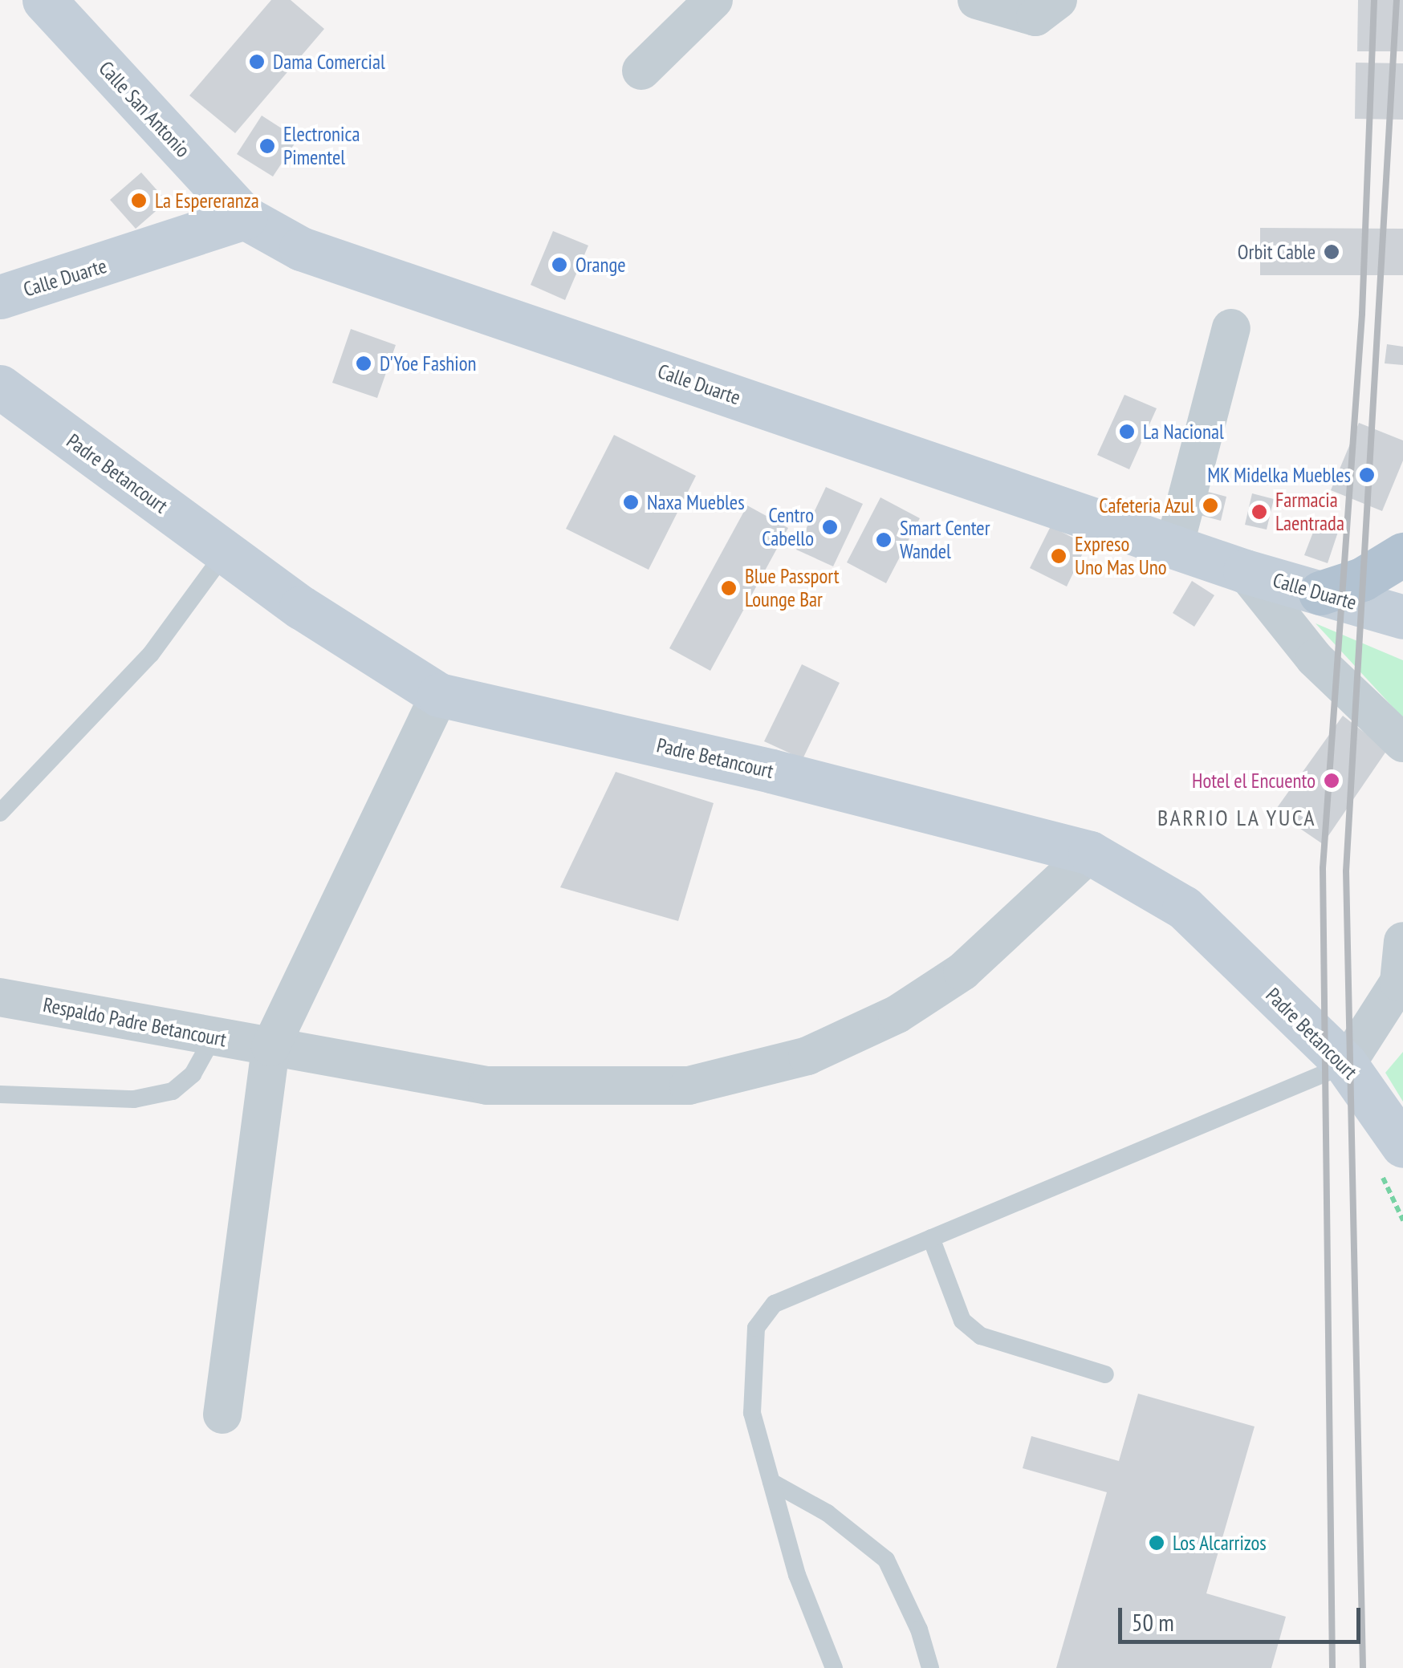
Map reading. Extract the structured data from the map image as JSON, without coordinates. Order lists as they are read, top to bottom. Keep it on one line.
{"streets":{"street":["Calle San Antonio","Calle Duarte","Padre Betancourt","Respaldo Padre Betancourt"]},"crossings":[["Calle San Antonio","Calle Duarte"],["Padre Betancourt","Respaldo Padre Betancourt"]],"districts":["BARRIO LA YUCA"],"places":["Dama Comercial","Electronica Pimentel","La Espereranza","Orbit Cable","Orange","D'Yoe Fashion","La Nacional","MK Midelka Muebles","Naxa Muebles","Cafeteria Azul","Farmacia Laentrada","Centro Cabello","Smart Center Wandel","Expreso Uno Mas Uno","Blue Passport Lounge Bar","Hotel el Encuento","Los Alcarrizos"],"scale_bar":"50 m"}
